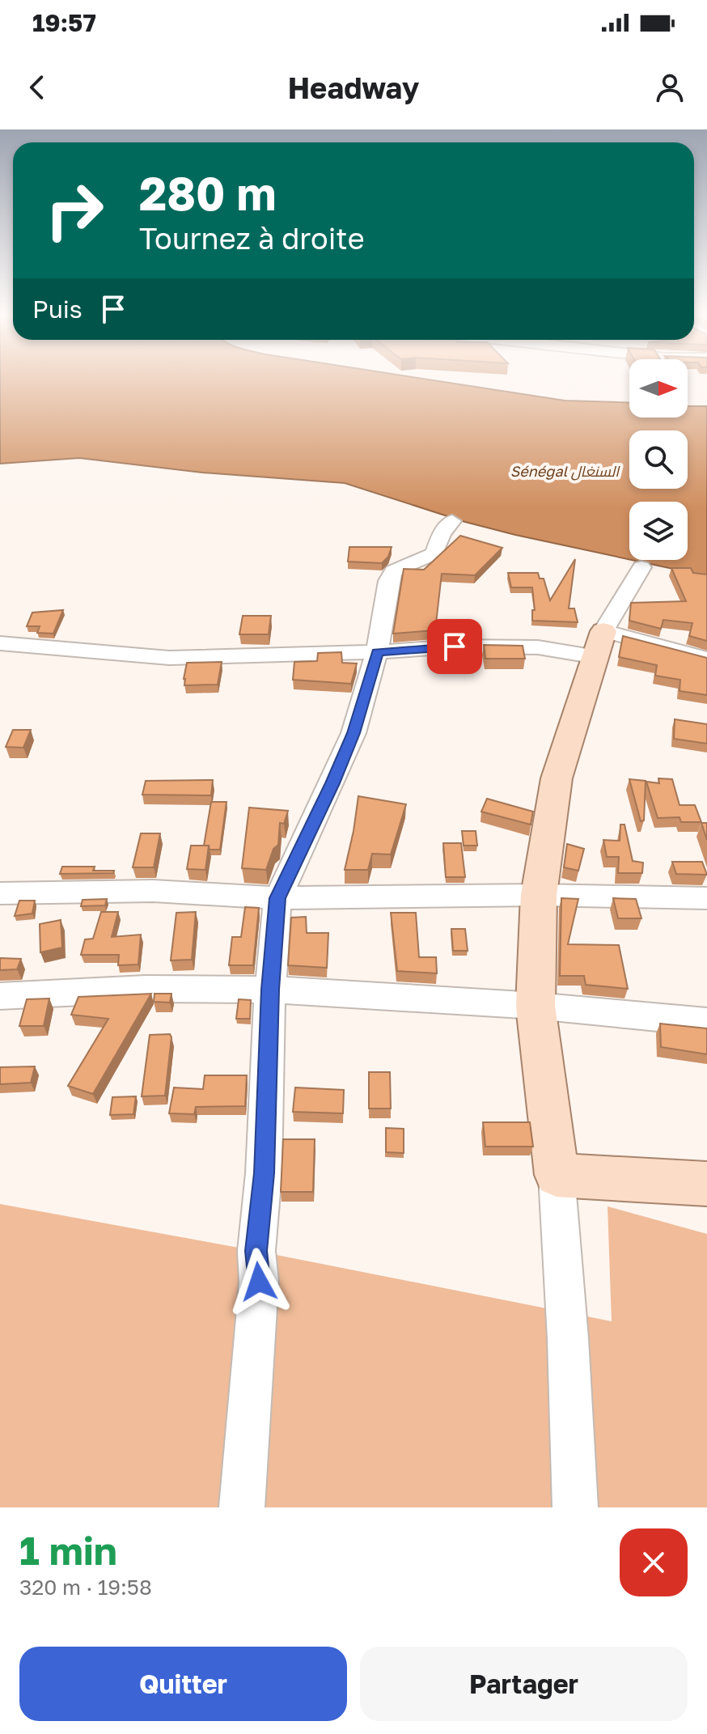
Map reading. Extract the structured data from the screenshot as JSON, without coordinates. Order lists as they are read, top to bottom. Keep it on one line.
{"water":["Sénégal السنغال"],"north":"right","page":{"status":"19:57","header":"Headway","turn":["280 m","Tournez à droite"],"then":"Puis","heading":["1 min","320 m · 19:58"],"buttons":["Quitter","Partager"]}}
